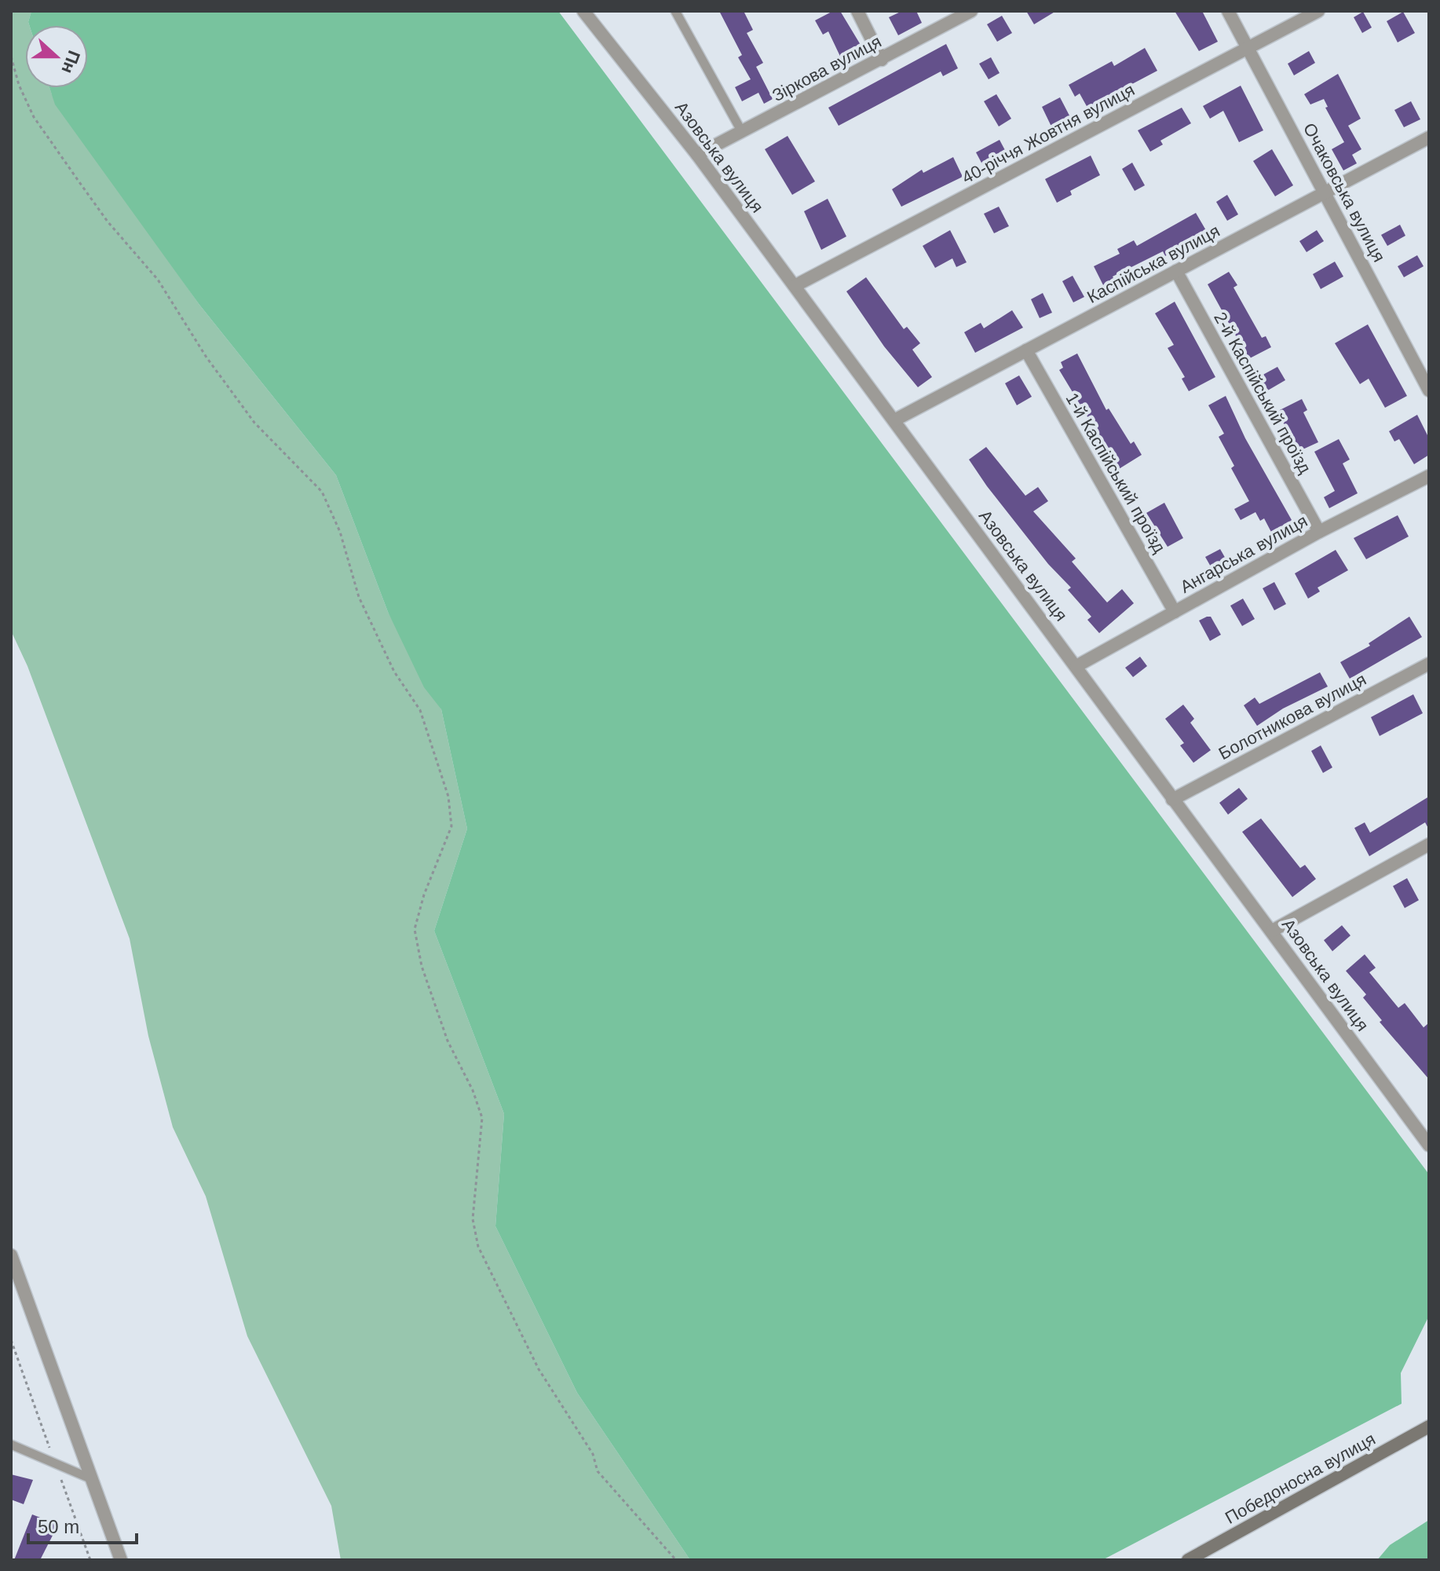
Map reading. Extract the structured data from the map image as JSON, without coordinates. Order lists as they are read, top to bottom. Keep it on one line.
{"streets":{"street":["Зіркова вулиця","40-річчя Жовтня вулиця","Азовська вулиця","Очаковська вулиця","Каспійська вулиця","2-й Каспійський проїзд","1-й Каспійський проїзд","Ангарська вулиця","Болотникова вулиця","Победоносна вулиця"]},"crossings":[["Зіркова вулиця","Азовська вулиця"],["40-річчя Жовтня вулиця","Азовська вулиця"],["40-річчя Жовтня вулиця","Очаковська вулиця"],["Азовська вулиця","Каспійська вулиця"],["Азовська вулиця","Ангарська вулиця"],["Азовська вулиця","Болотникова вулиця"],["Очаковська вулиця","Каспійська вулиця"],["Каспійська вулиця","2-й Каспійський проїзд"],["Каспійська вулиця","1-й Каспійський проїзд"],["2-й Каспійський проїзд","Ангарська вулиця"],["1-й Каспійський проїзд","Ангарська вулиця"]],"scale_bar":"50 m","north":"right"}
